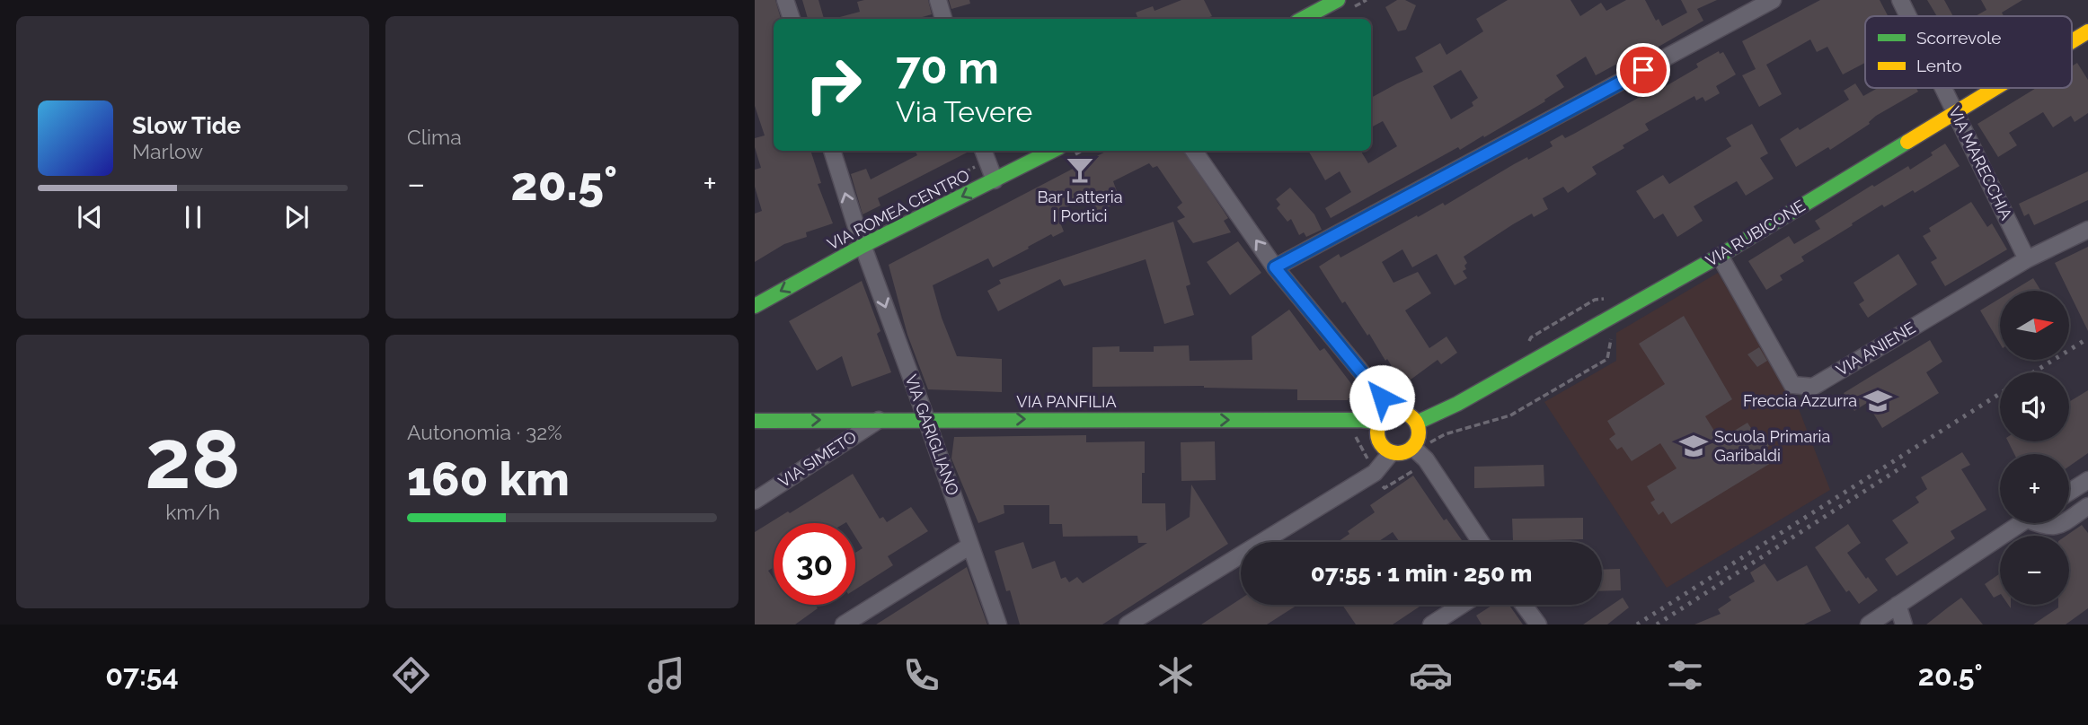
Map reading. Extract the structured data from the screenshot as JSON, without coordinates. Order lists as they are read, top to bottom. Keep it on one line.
{"streets":{"street":["VIA MARECCHIA","VIA ROMEA CENTRO","VIA RUBICONE","VIA ANIENE","VIA PANFILIA","VIA GARIGLIANO","VIA SIMETO"]},"crossings":[["VIA MARECCHIA","VIA RUBICONE"],["VIA MARECCHIA","VIA ANIENE"],["VIA ROMEA CENTRO","VIA GARIGLIANO"],["VIA RUBICONE","VIA ANIENE"],["VIA RUBICONE","VIA PANFILIA"],["VIA PANFILIA","VIA GARIGLIANO"],["VIA PANFILIA","VIA SIMETO"]],"one_way":["VIA ROMEA CENTRO","VIA PANFILIA"],"places":{"bar":["Bar Latteria I Portici"],"school or university":["Freccia Azzurra","Scuola Primaria Garibaldi"]},"legend":["Scorrevole","Lento"],"north":"right","page":{"tile":["Clima",["28","km/h"],["Autonomia · 32%","160 km"]],"turn":["70 m","Via Tevere"],"song":["Slow Tide","Marlow"],"heat":["−","20.5°","+"],"map_buttons":["+","−"],"limit":"30","trip":"07:55 · 1 min · 250 m","tabs":["07:54","20.5°"]}}
